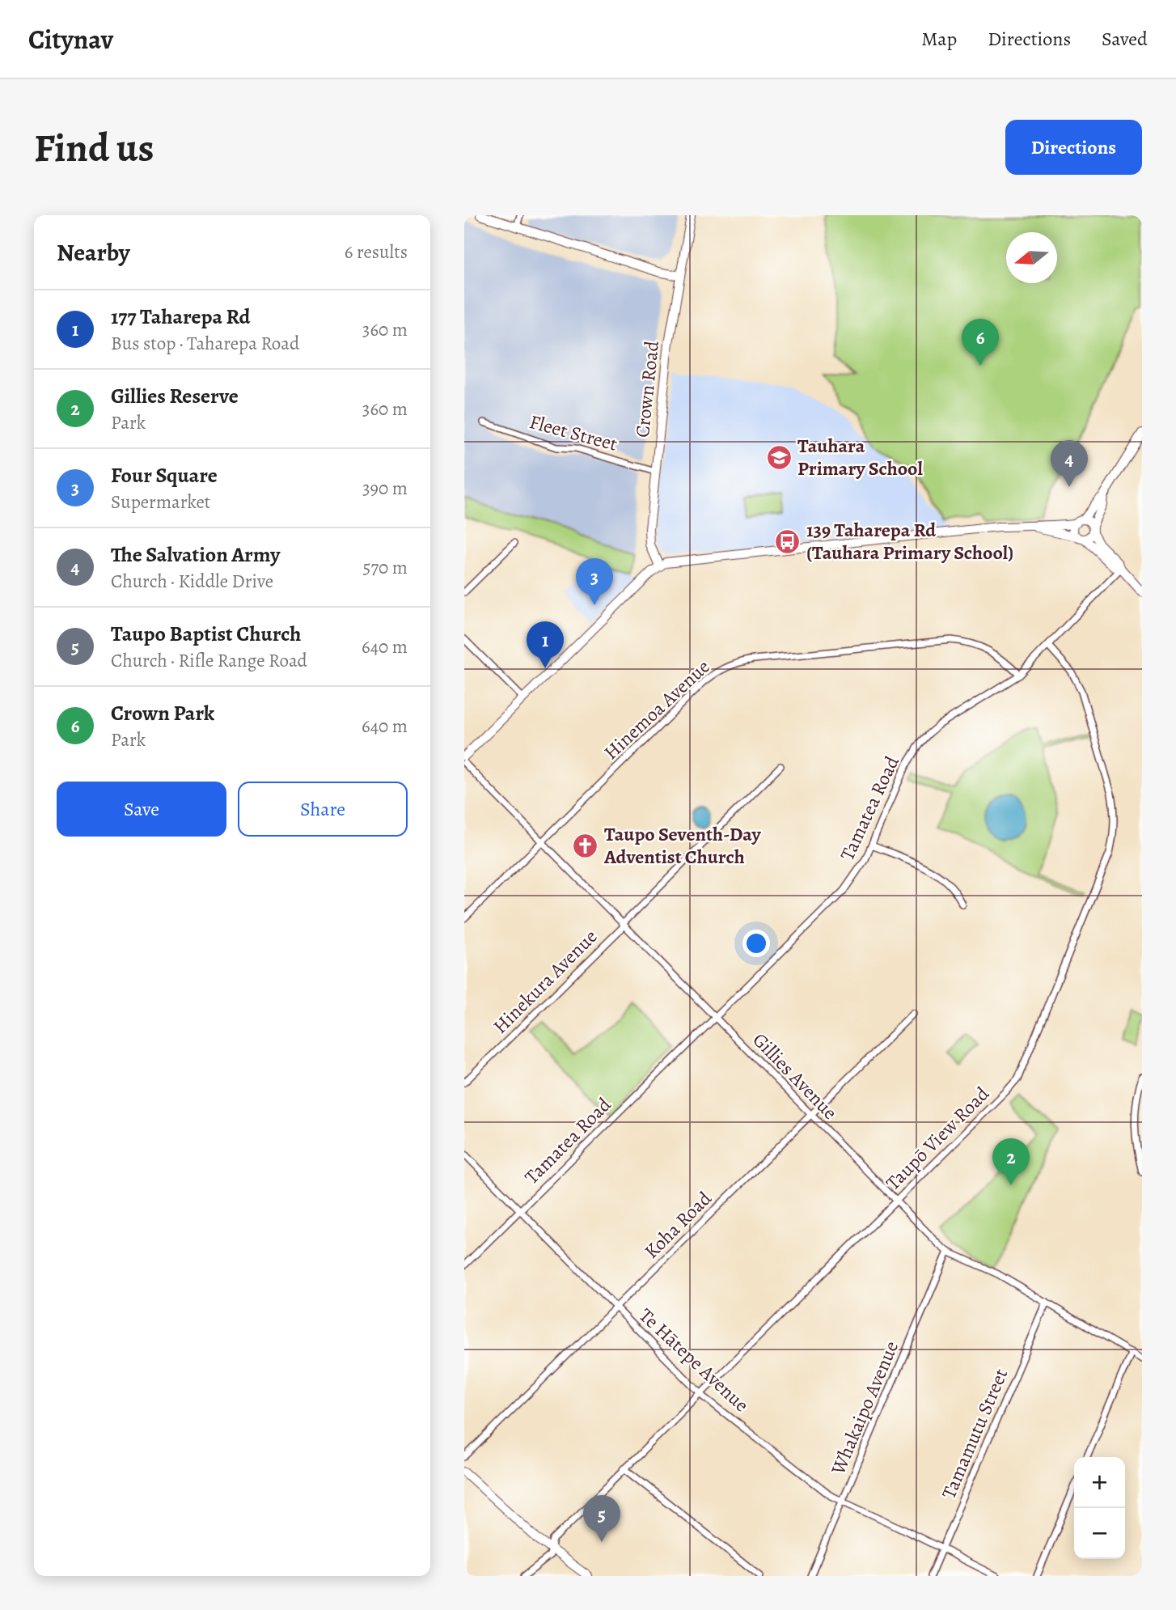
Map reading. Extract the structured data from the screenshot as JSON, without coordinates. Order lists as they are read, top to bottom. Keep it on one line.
{"streets":{"street":["Crown Road","Fleet Street","Hinemoa Avenue","Tamatea Road","Hinekura Avenue","Gillies Avenue","Taupō View Road","Koha Road","Te Hātepe Avenue","Whakaipo Avenue","Tamamutu Street"]},"crossings":[["Crown Road","Fleet Street"],["Hinemoa Avenue","Tamatea Road"],["Hinemoa Avenue","Gillies Avenue"],["Tamatea Road","Gillies Avenue"],["Tamatea Road","Taupō View Road"],["Tamatea Road","Te Hātepe Avenue"],["Hinekura Avenue","Gillies Avenue"],["Gillies Avenue","Taupō View Road"],["Gillies Avenue","Koha Road"],["Gillies Avenue","Whakaipo Avenue"],["Gillies Avenue","Tamamutu Street"],["Taupō View Road","Te Hātepe Avenue"],["Koha Road","Te Hātepe Avenue"],["Te Hātepe Avenue","Whakaipo Avenue"],["Te Hātepe Avenue","Tamamutu Street"]],"places":{"school or university":["Tauhara Primary School"],"bus stop":["139 Taharepa Rd (Tauhara Primary School)"],"church":["Taupo Seventh-Day Adventist Church"]},"north":"left","page":{"header":"Citynav","nav":["Map","Directions","Saved"],"buttons":["Directions",["Save","Share"]],"title":"Find us","heading":["Nearby","6 results"],"list":[{"mark":"1","name":"177 Taharepa Rd","note":"Bus stop · Taharepa Road","value":"360 m"},{"mark":"2","name":"Gillies Reserve","note":"Park","value":"360 m"},{"mark":"3","name":"Four Square","note":"Supermarket","value":"390 m"},{"mark":"4","name":"The Salvation Army","note":"Church · Kiddle Drive","value":"570 m"},{"mark":"5","name":"Taupo Baptist Church","note":"Church · Rifle Range Road","value":"640 m"},{"mark":"6","name":"Crown Park","note":"Park","value":"640 m"}],"pins":["6","4","3","1","2","5"],"map_buttons":["+","−"]}}
